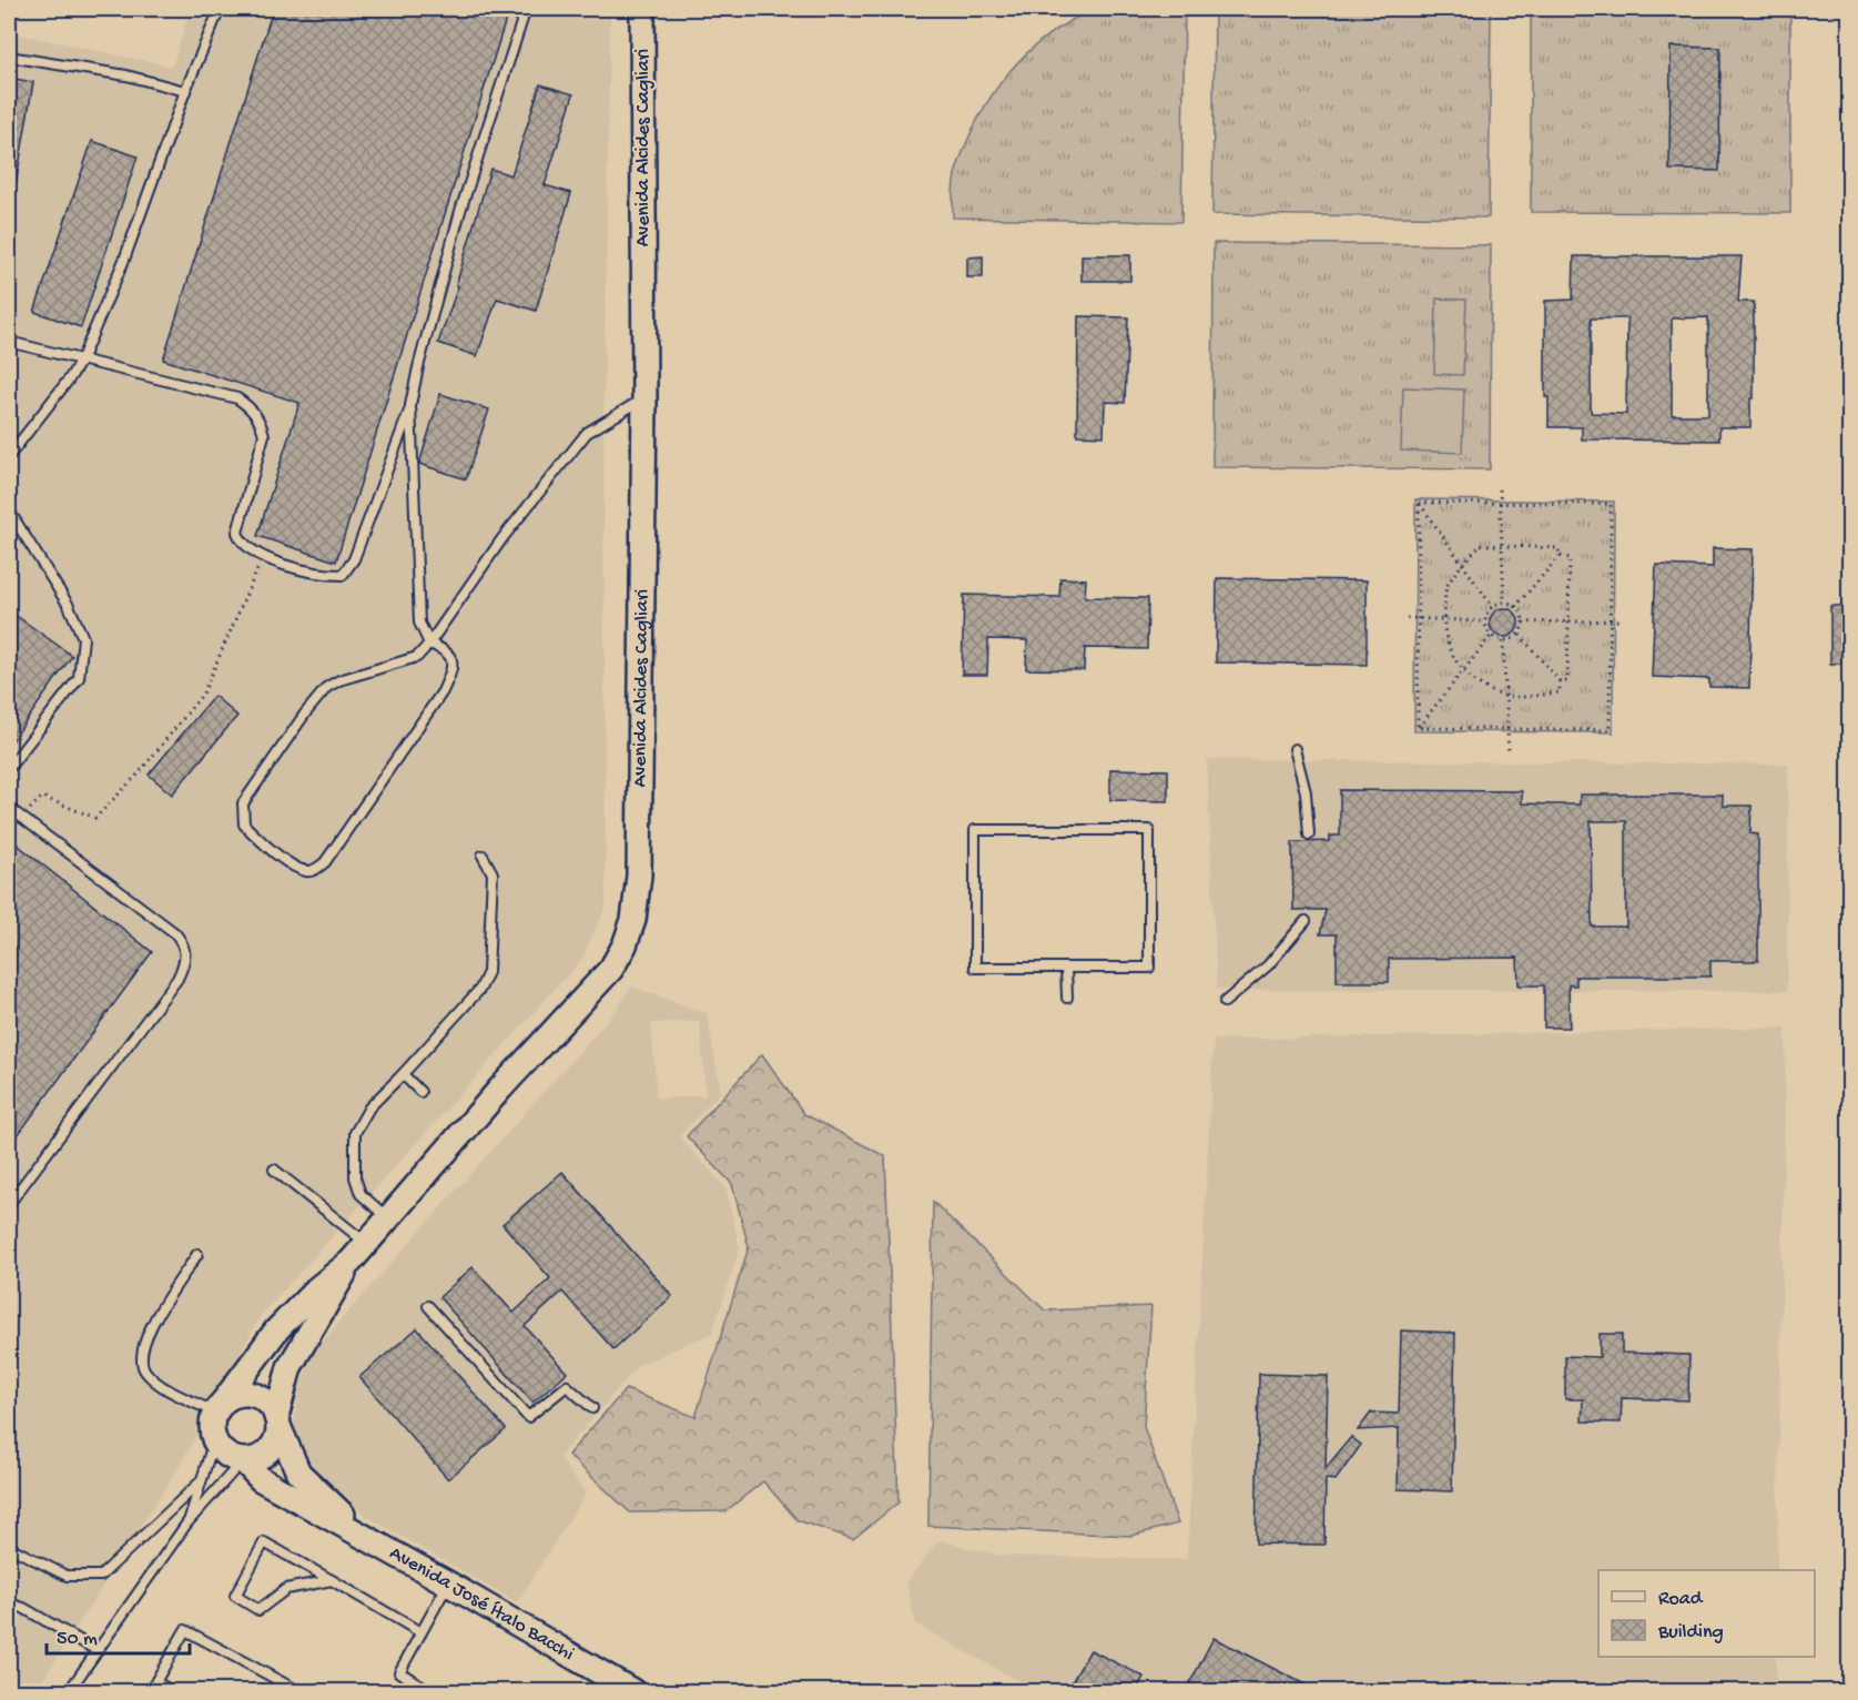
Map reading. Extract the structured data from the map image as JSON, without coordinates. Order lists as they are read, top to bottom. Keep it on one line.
{"streets":{"main road":["Avenida Alcides Cagliari","Avenida José Ítalo Bacchi"]},"crossings":[["Avenida Alcides Cagliari","Avenida José Ítalo Bacchi"]],"legend":["Road","Building"],"scale_bar":"50 m"}
